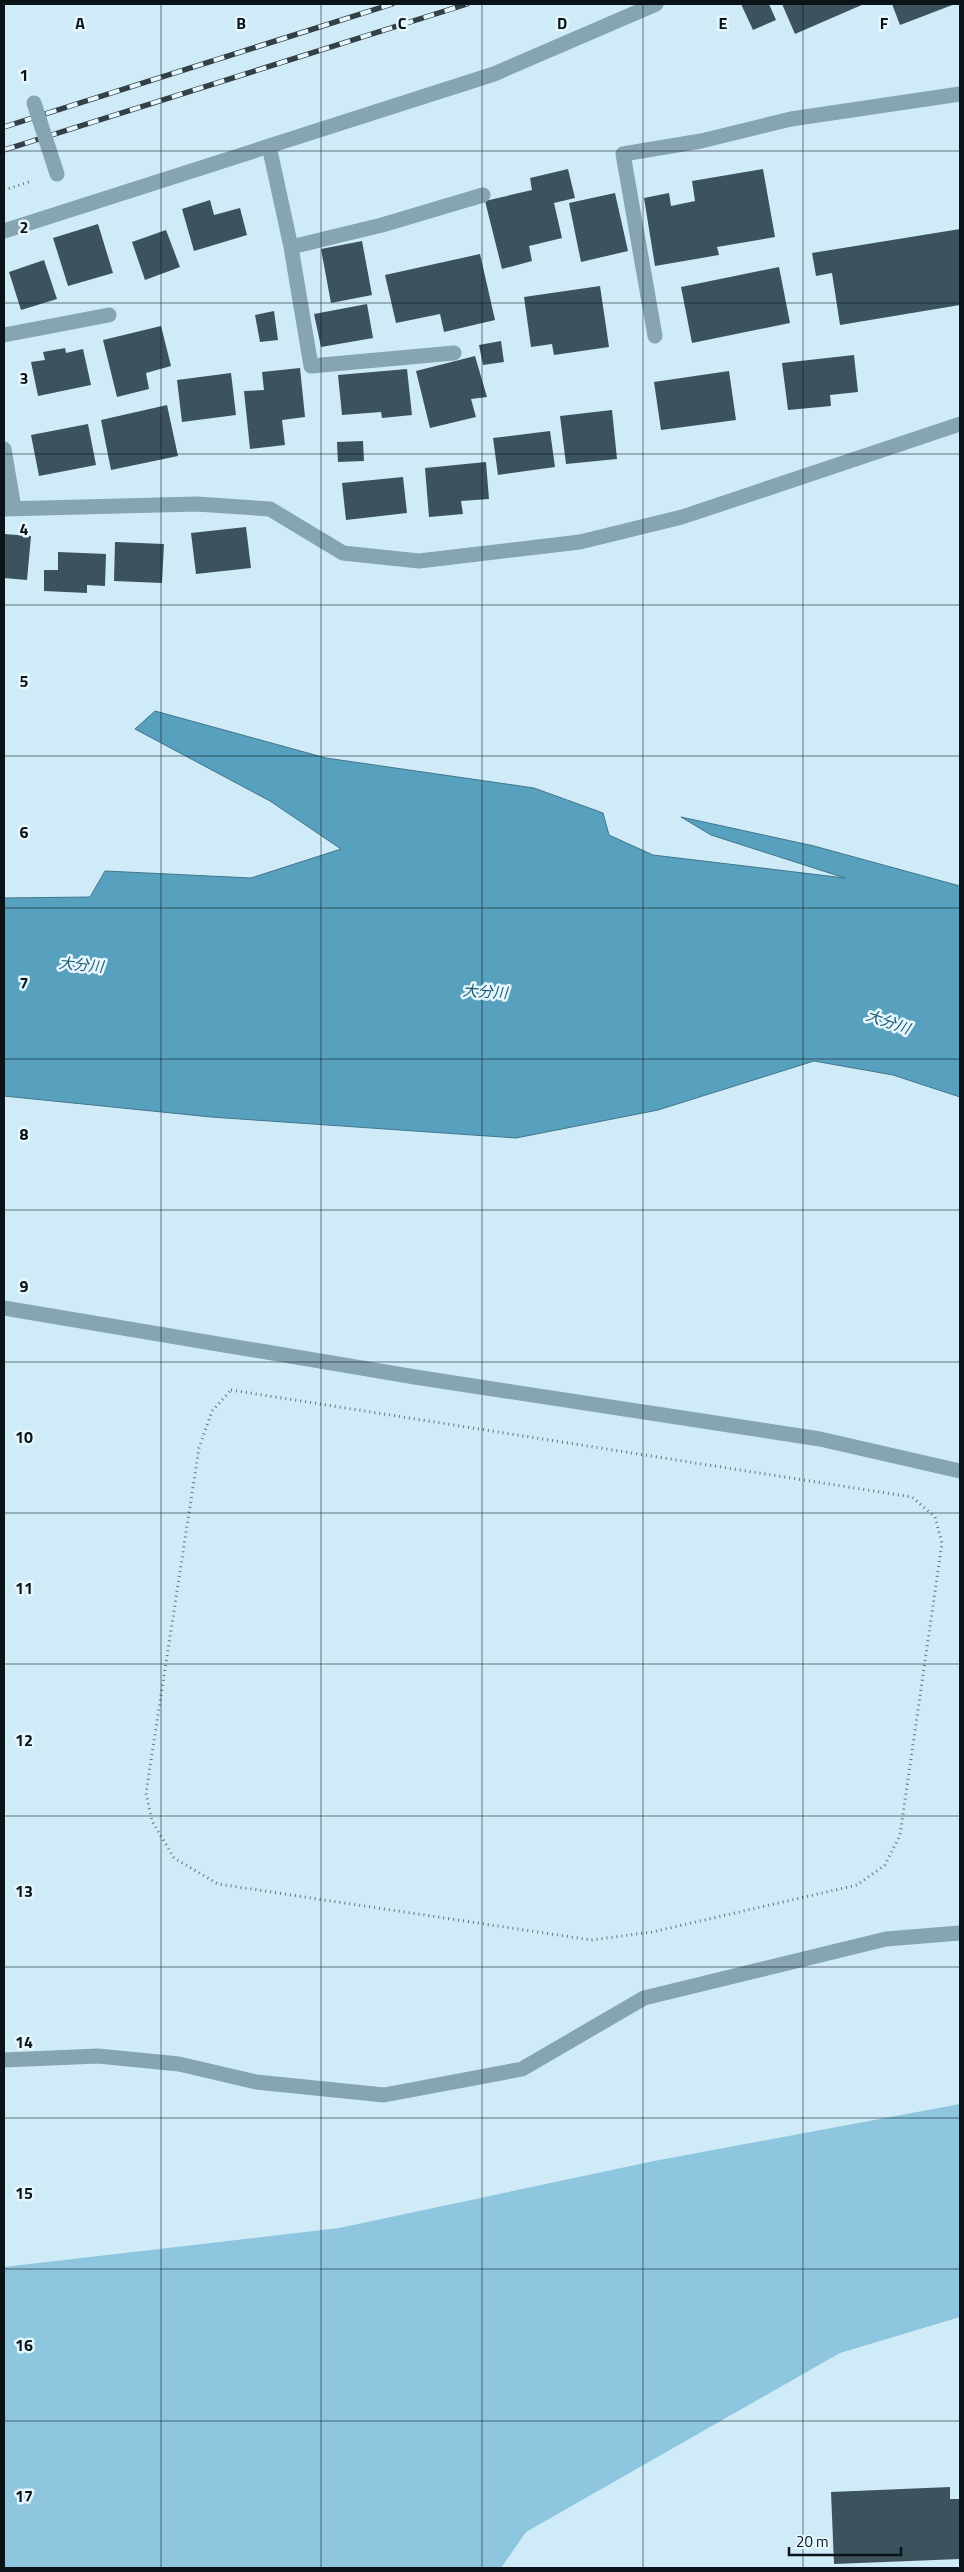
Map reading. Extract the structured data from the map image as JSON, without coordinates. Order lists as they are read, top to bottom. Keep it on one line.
{"water":["大分川"],"scale_bar":"20 m","grid":{"columns":["A","B","C","D","E","F"],"rows":["1","2","3","4","5","6","7","8","9","10","11","12","13","14","15","16","17"]}}
